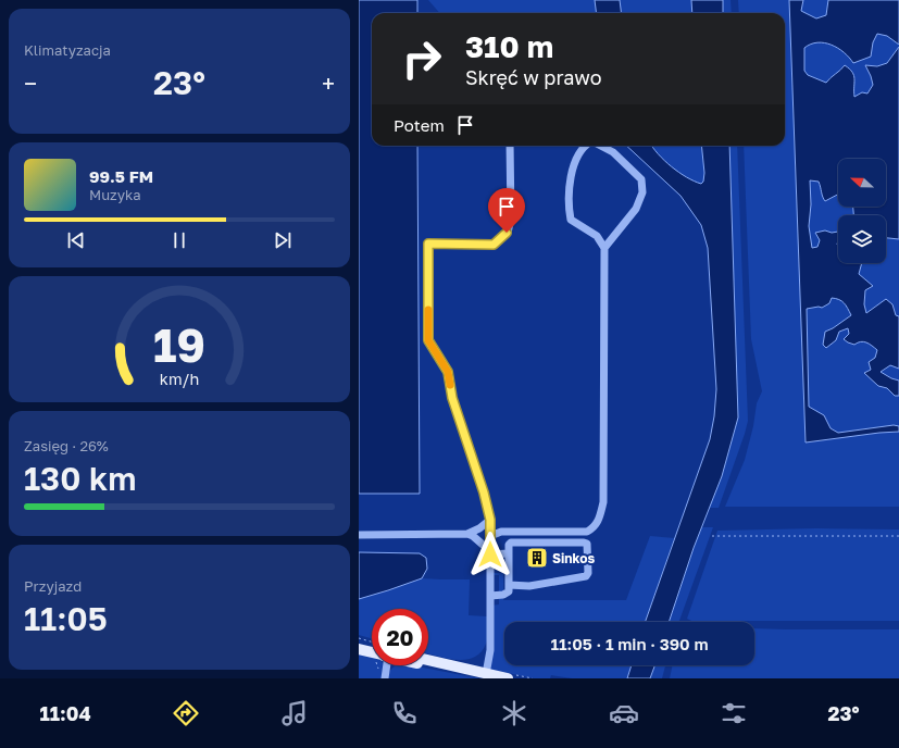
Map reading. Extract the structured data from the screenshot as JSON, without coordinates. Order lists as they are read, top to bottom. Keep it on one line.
{"places":{"building":["Sinkos"]},"north":"left","page":{"tile":["Klimatyzacja",["Zasięg · 26%","130 km"],["Przyjazd","11:05"]],"turn":["310 m","Skręć w prawo"],"heat":["−","23°","+"],"then":"Potem","song":["99.5 FM","Muzyka"],"limit":"20","trip":"11:05 · 1 min · 390 m","tabs":["11:04","23°"],"gauge":["19","km/h"]}}
